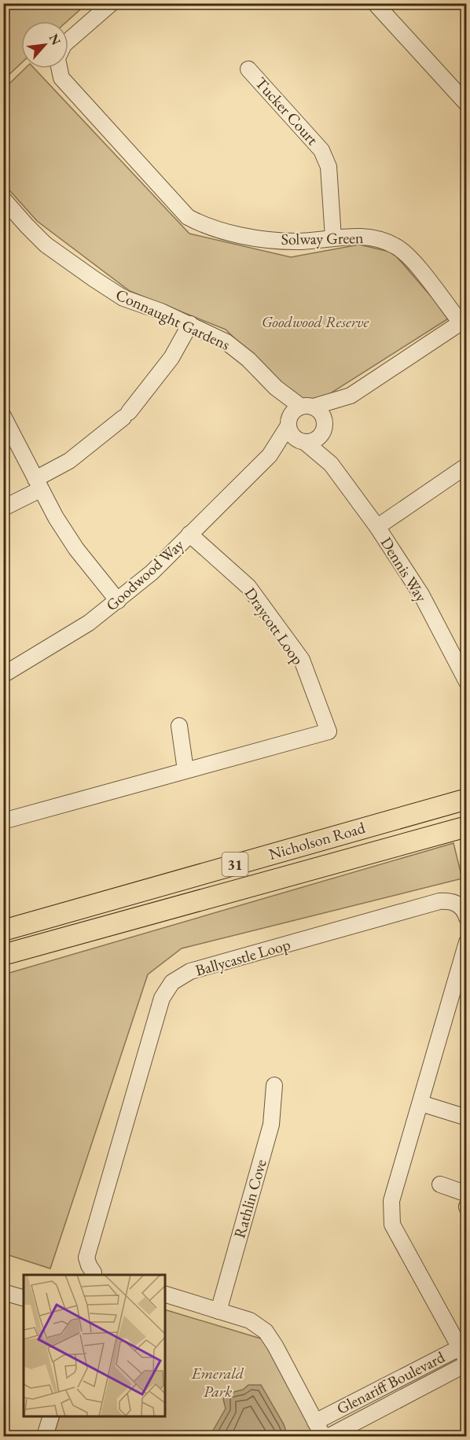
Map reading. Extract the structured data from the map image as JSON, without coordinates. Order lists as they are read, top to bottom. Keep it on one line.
{"streets":{"main road":["Nicholson Road","31"],"street":["Tucker Court","Solway Green","Connaught Gardens","Dennis Way","Goodwood Way","Draycott Loop","Ballycastle Loop","Rathlin Cove","Glenariff Boulevard"]},"crossings":[["Tucker Court","Solway Green"],["Solway Green","Goodwood Way"],["Connaught Gardens","Dennis Way"],["Connaught Gardens","Goodwood Way"],["Dennis Way","Goodwood Way"],["Goodwood Way","Draycott Loop"]],"parks":["Goodwood Reserve","Emerald Park"],"north":"top right"}
